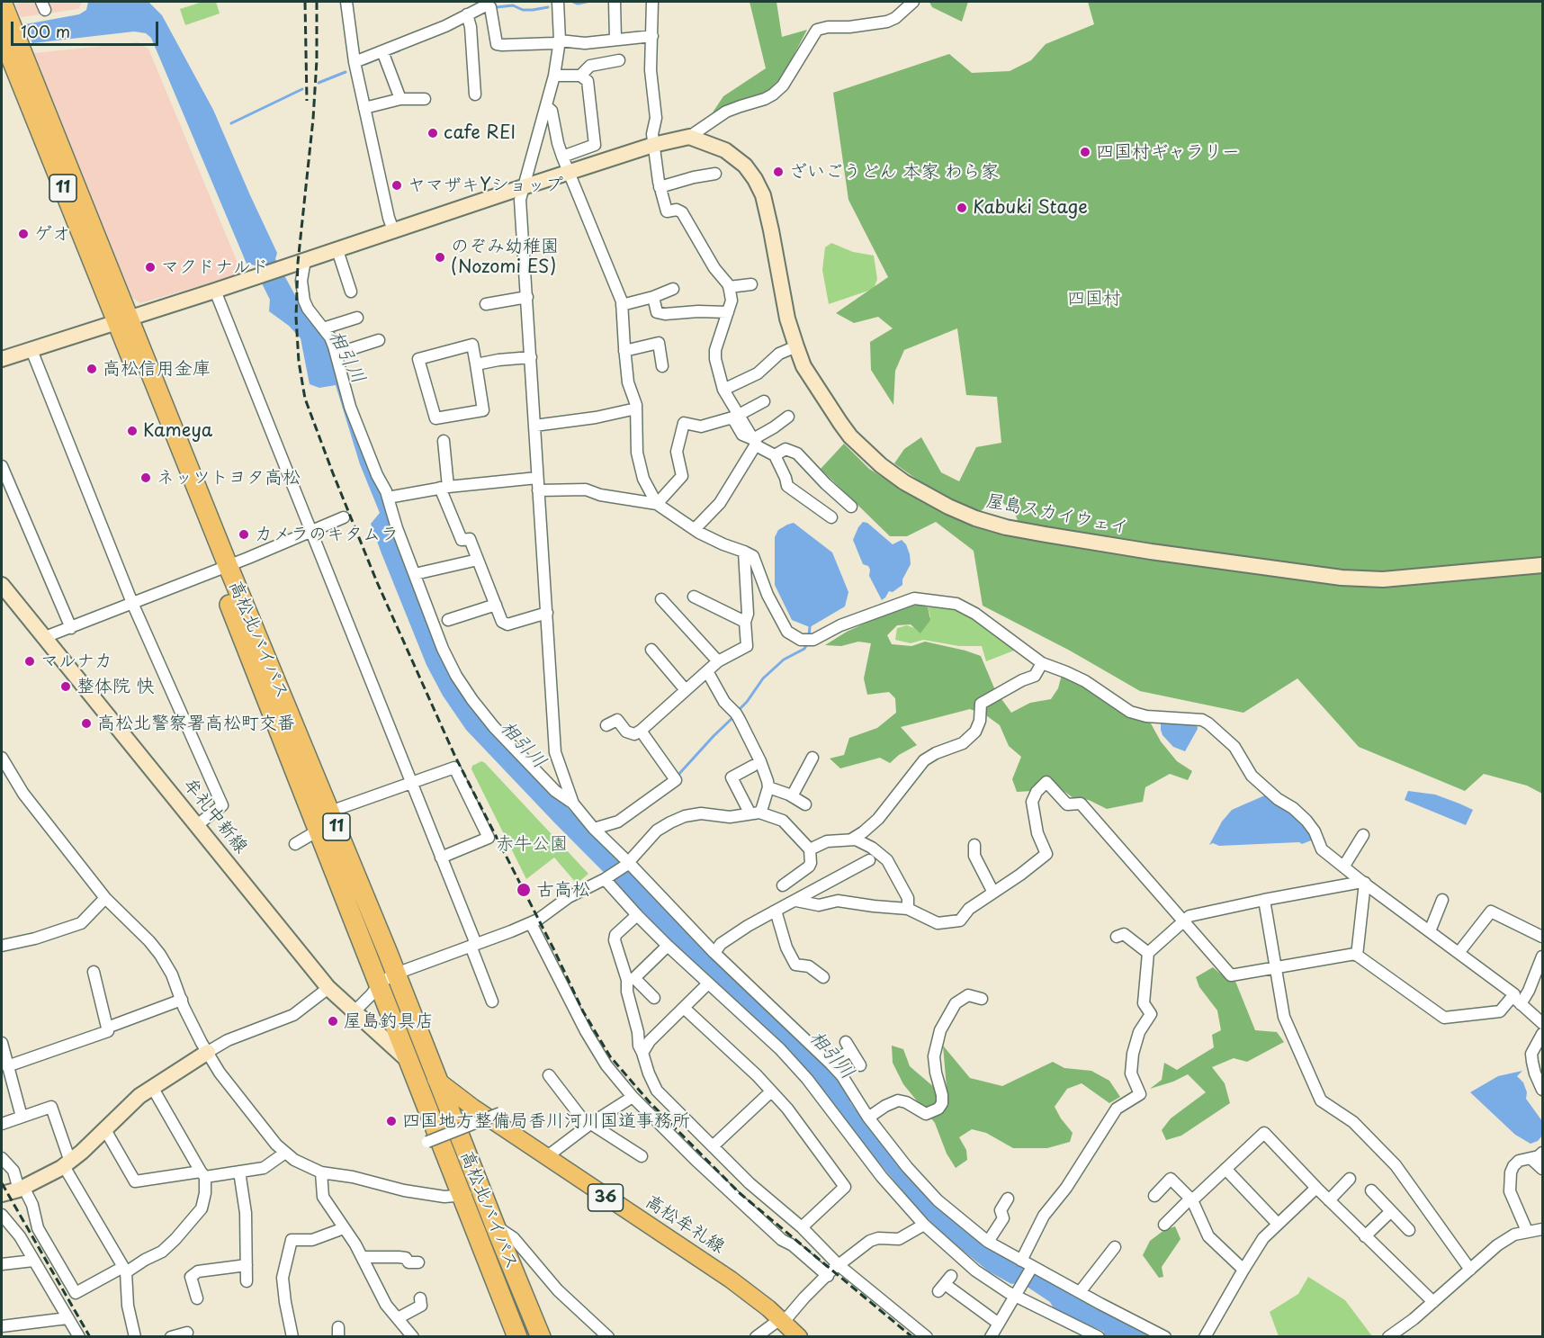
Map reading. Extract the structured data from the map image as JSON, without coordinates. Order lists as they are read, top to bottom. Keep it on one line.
{"streets":{"highway":["11","高松北バイパス"],"main road":["36","高松牟礼線"],"street":["屋島スカイウェイ","牟礼中新線"]},"crossings":[["高松北バイパス","牟礼中新線"],["高松北バイパス","高松牟礼線"],["牟礼中新線","高松牟礼線"]],"water":["相引川"],"parks":["四国村","赤牛公園"],"places":["cafe REI","四国村ギャラリー","ざいごうどん 本家 わら家","ヤマザキYショップ","Kabuki Stage","ゲオ","のぞみ幼稚園 (Nozomi ES)","マクドナルド","高松信用金庫","Kameya","ネッツトヨタ高松","カメラのキタムラ","マルナカ","整体院 快","高松北警察署高松町交番","古高松","屋島釣具店","四国地方整備局香川河川国道事務所"],"scale_bar":"100 m"}
